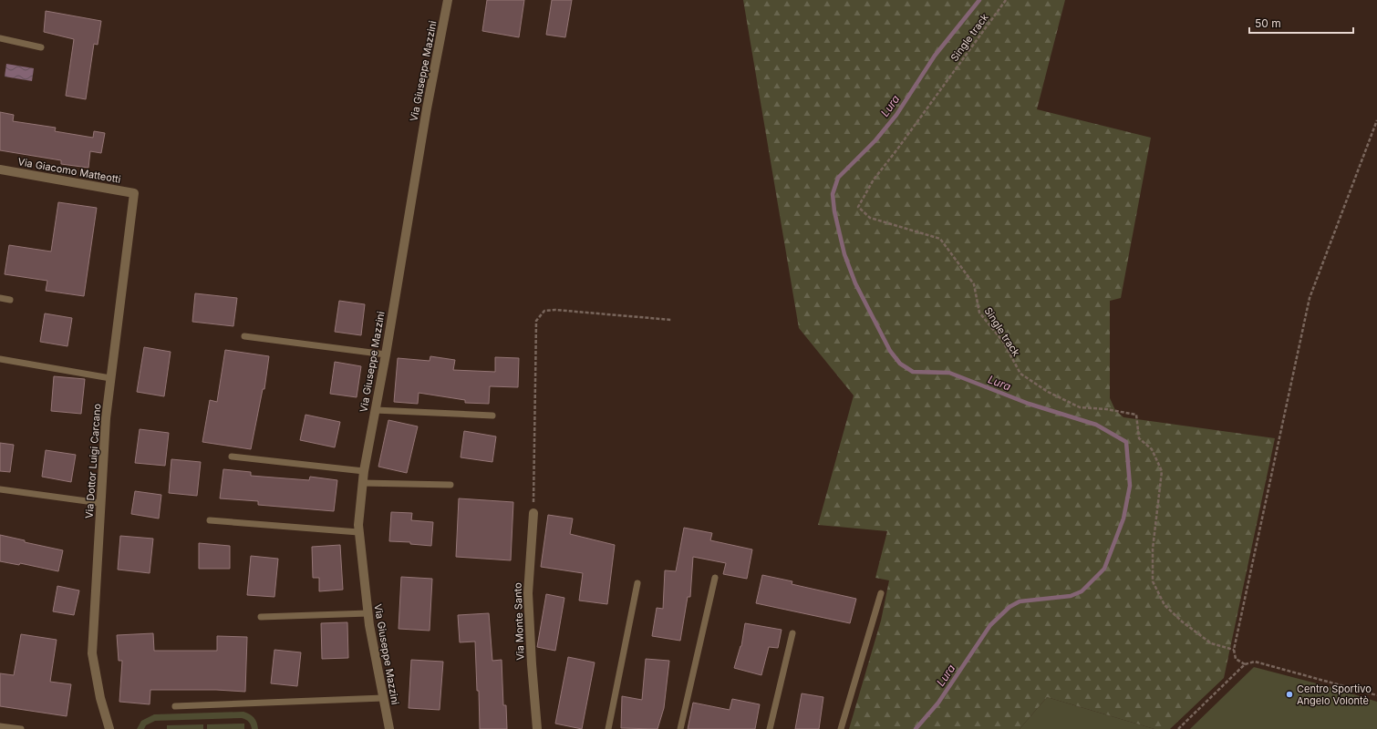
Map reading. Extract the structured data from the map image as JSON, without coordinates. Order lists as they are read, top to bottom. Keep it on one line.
{"streets":{"street":["Via Giuseppe Mazzini","Via Giacomo Matteotti","Via Dottor Luigi Carcano","Via Monte Santo"],"path":["Single track"]},"crossings":[["Via Giacomo Matteotti","Via Dottor Luigi Carcano"]],"water":["Lura"],"places":["Centro Sportivo Angelo Volontè"],"scale_bar":"50 m"}
